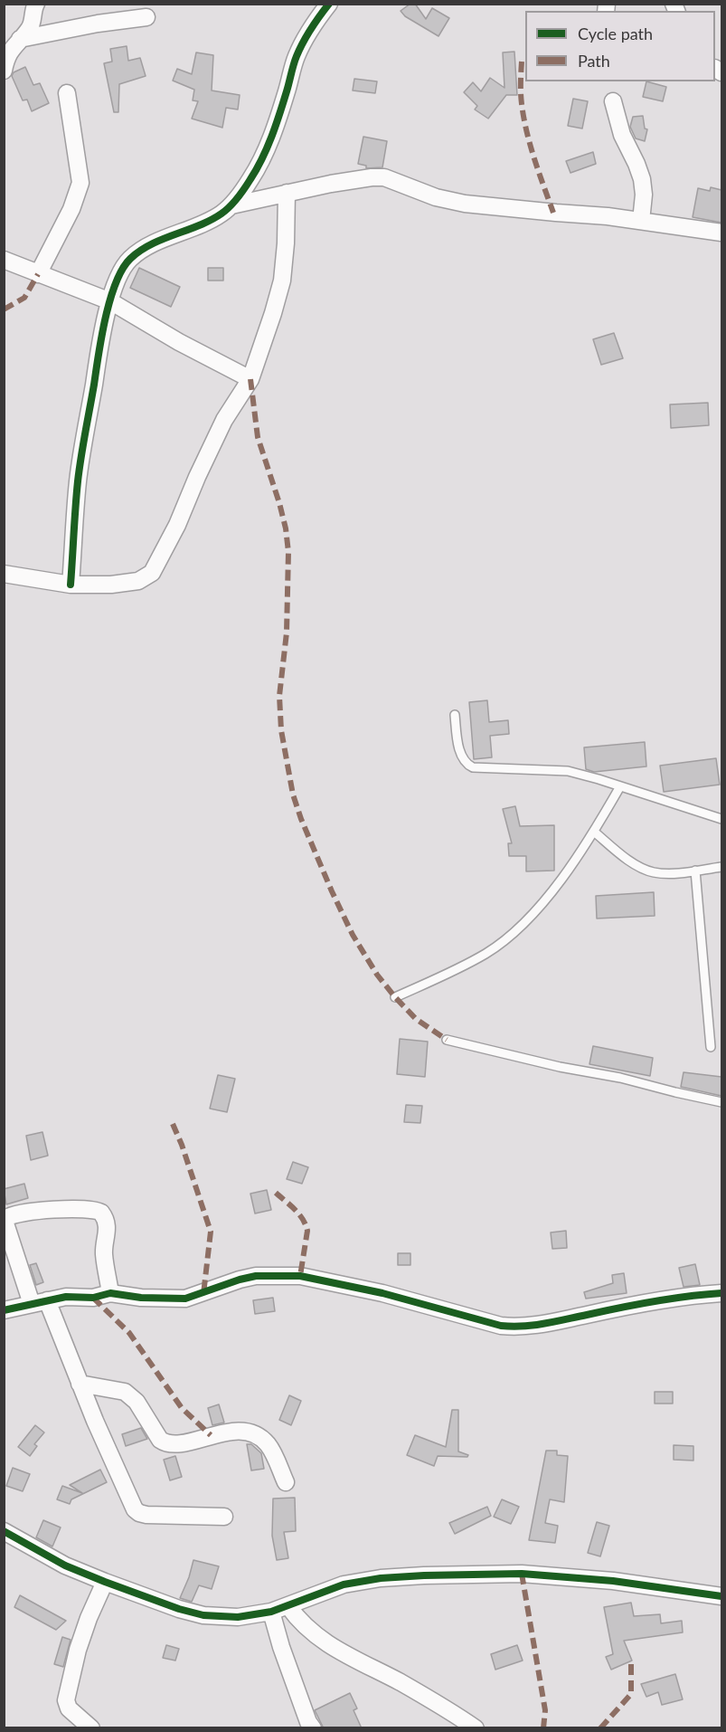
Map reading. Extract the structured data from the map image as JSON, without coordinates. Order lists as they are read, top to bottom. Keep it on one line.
{"legend":["Cycle path","Path"]}
